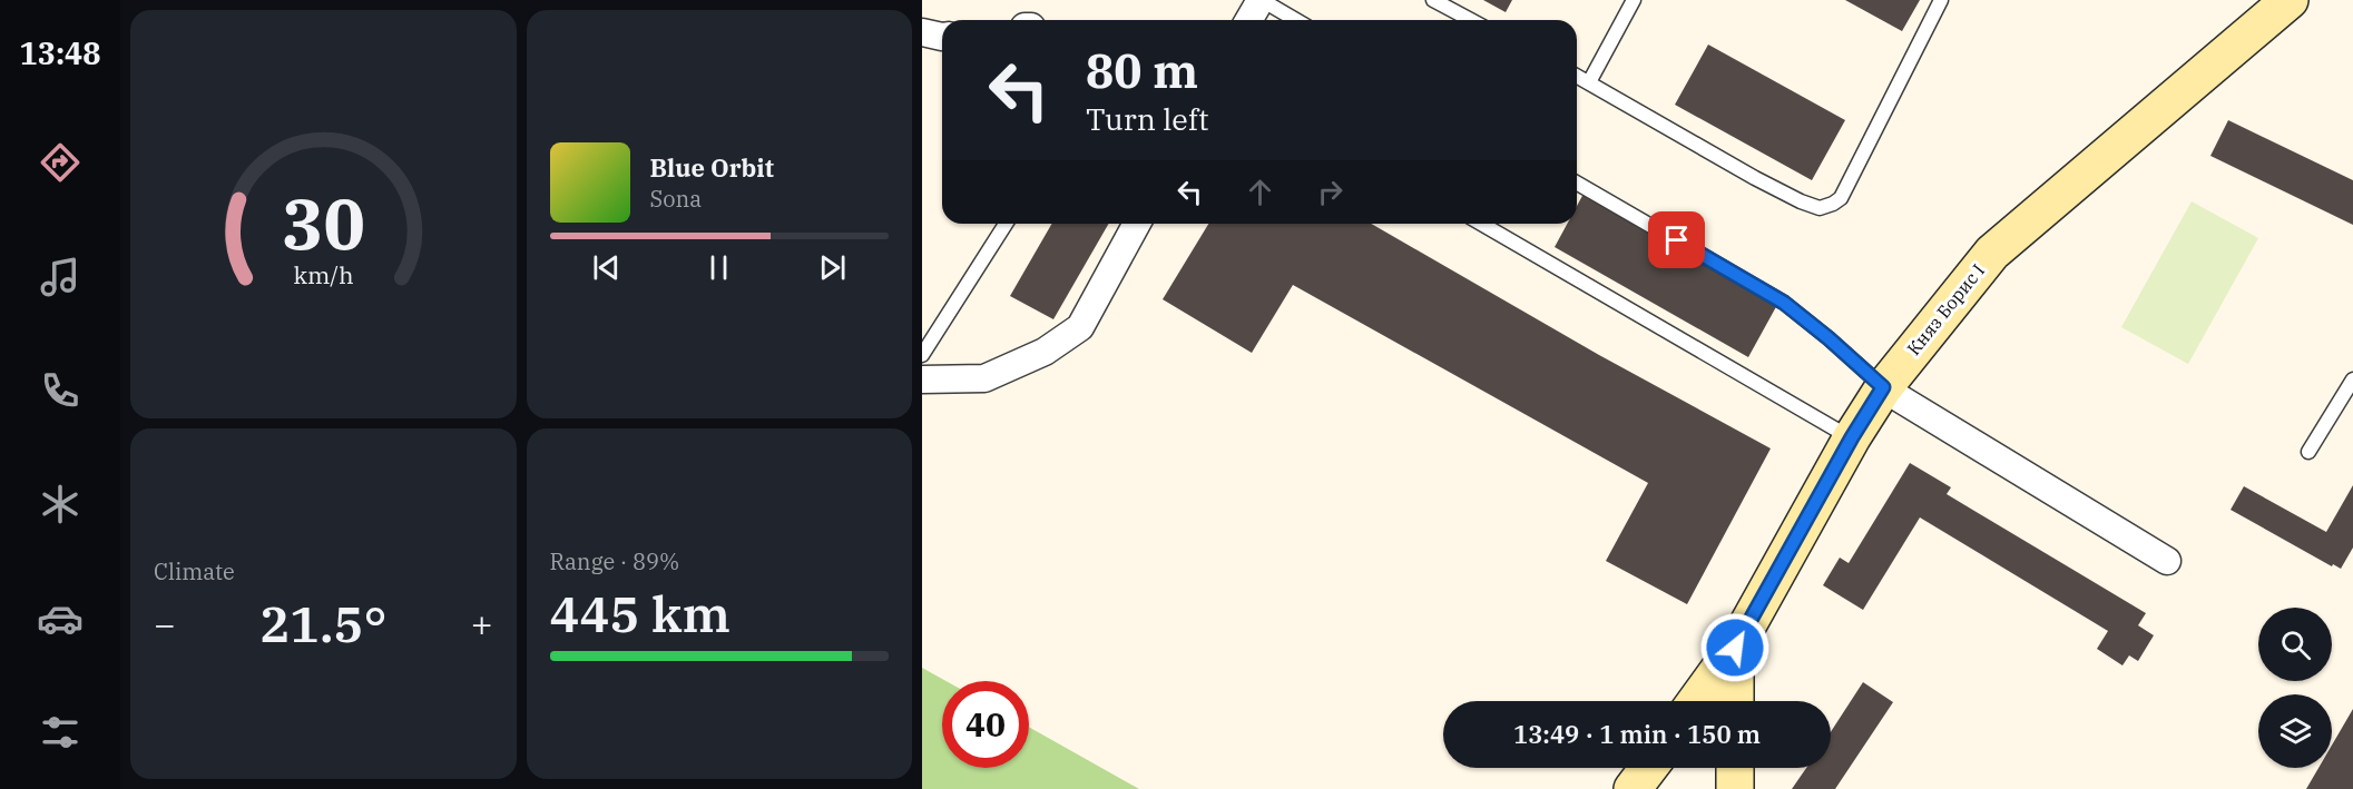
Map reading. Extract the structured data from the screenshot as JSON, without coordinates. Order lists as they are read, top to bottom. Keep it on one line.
{"streets":{"street":["Княз Борис I"]},"page":{"tabs":"13:48","turn":["80 m","Turn left"],"song":["Blue Orbit","Sona"],"tile":["Climate",["Range · 89%","445 km"]],"heat":["−","21.5°","+"],"limit":"40","trip":"13:49 · 1 min · 150 m","gauge":["30","km/h"]}}
